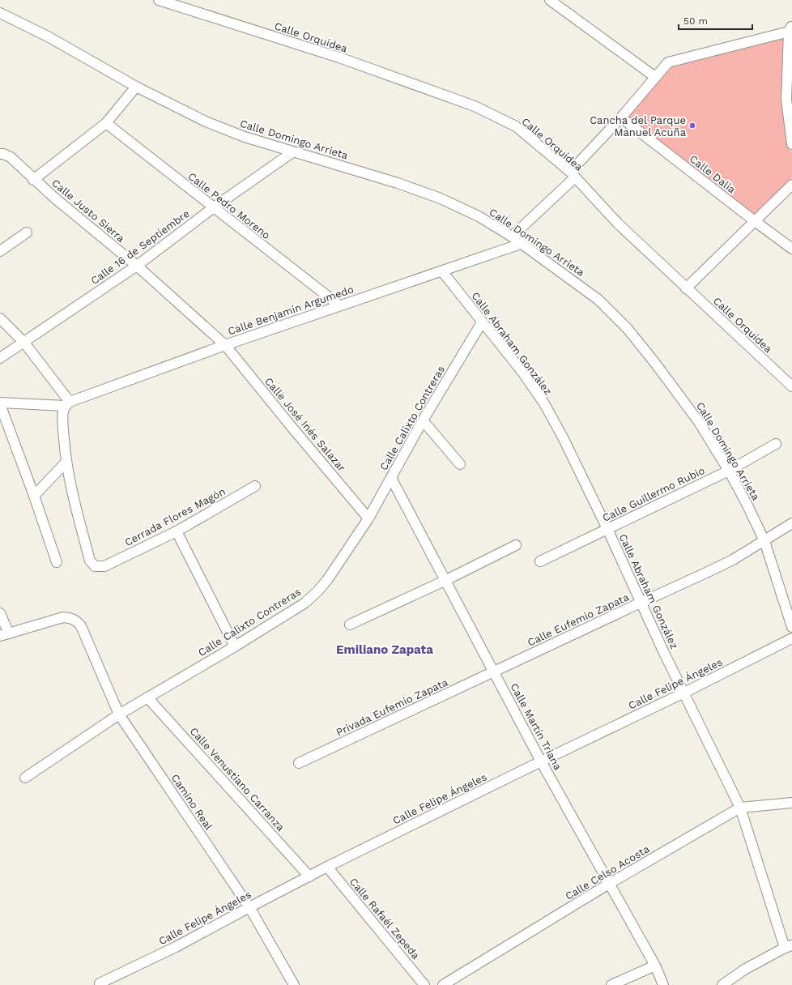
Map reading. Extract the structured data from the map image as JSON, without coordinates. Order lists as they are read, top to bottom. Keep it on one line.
{"streets":{"street":["Calle Orquídea","Calle Domingo Arrieta","Calle Dalia","Calle Pedro Moreno","Calle Justo Sierra","Calle 16 de Septiembre","Calle Benjamín Argumedo","Calle Abraham González","Calle Calixto Contreras","Calle José Inés Salazar","Calle Guillermo Rubio","Cerrada Flores Magón","Calle Eufemio Zapata","Calle Felipe Ángeles","Privada Eufemio Zapata","Calle Martín Triana","Calle Venustiano Carranza","Camino Real","Calle Celso Acosta","Calle Rafaél Zepeda"]},"crossings":[["Calle Domingo Arrieta","Calle 16 de Septiembre"],["Calle Domingo Arrieta","Calle Benjamín Argumedo"],["Calle Domingo Arrieta","Calle Guillermo Rubio"],["Calle Domingo Arrieta","Calle Eufemio Zapata"],["Calle Pedro Moreno","Calle 16 de Septiembre"],["Calle Pedro Moreno","Calle Benjamín Argumedo"],["Calle Justo Sierra","Calle 16 de Septiembre"],["Calle Justo Sierra","Calle Benjamín Argumedo"],["Calle Justo Sierra","Calle José Inés Salazar"],["Calle Benjamín Argumedo","Calle Abraham González"],["Calle Benjamín Argumedo","Calle José Inés Salazar"],["Calle Abraham González","Calle Calixto Contreras"],["Calle Abraham González","Calle Guillermo Rubio"],["Calle Abraham González","Calle Eufemio Zapata"],["Calle Abraham González","Calle Felipe Ángeles"],["Calle Abraham González","Calle Celso Acosta"],["Calle Calixto Contreras","Calle José Inés Salazar"],["Calle Calixto Contreras","Calle Martín Triana"],["Calle Calixto Contreras","Calle Venustiano Carranza"],["Calle Calixto Contreras","Camino Real"],["Calle Eufemio Zapata","Privada Eufemio Zapata"],["Calle Eufemio Zapata","Calle Martín Triana"],["Calle Felipe Ángeles","Calle Martín Triana"],["Calle Felipe Ángeles","Calle Venustiano Carranza"],["Calle Felipe Ángeles","Camino Real"],["Calle Felipe Ángeles","Calle Rafaél Zepeda"],["Privada Eufemio Zapata","Calle Martín Triana"],["Calle Martín Triana","Calle Celso Acosta"]],"districts":["Emiliano Zapata"],"places":["Cancha del Parque Manuel Acuña"],"scale_bar":"50 m"}
